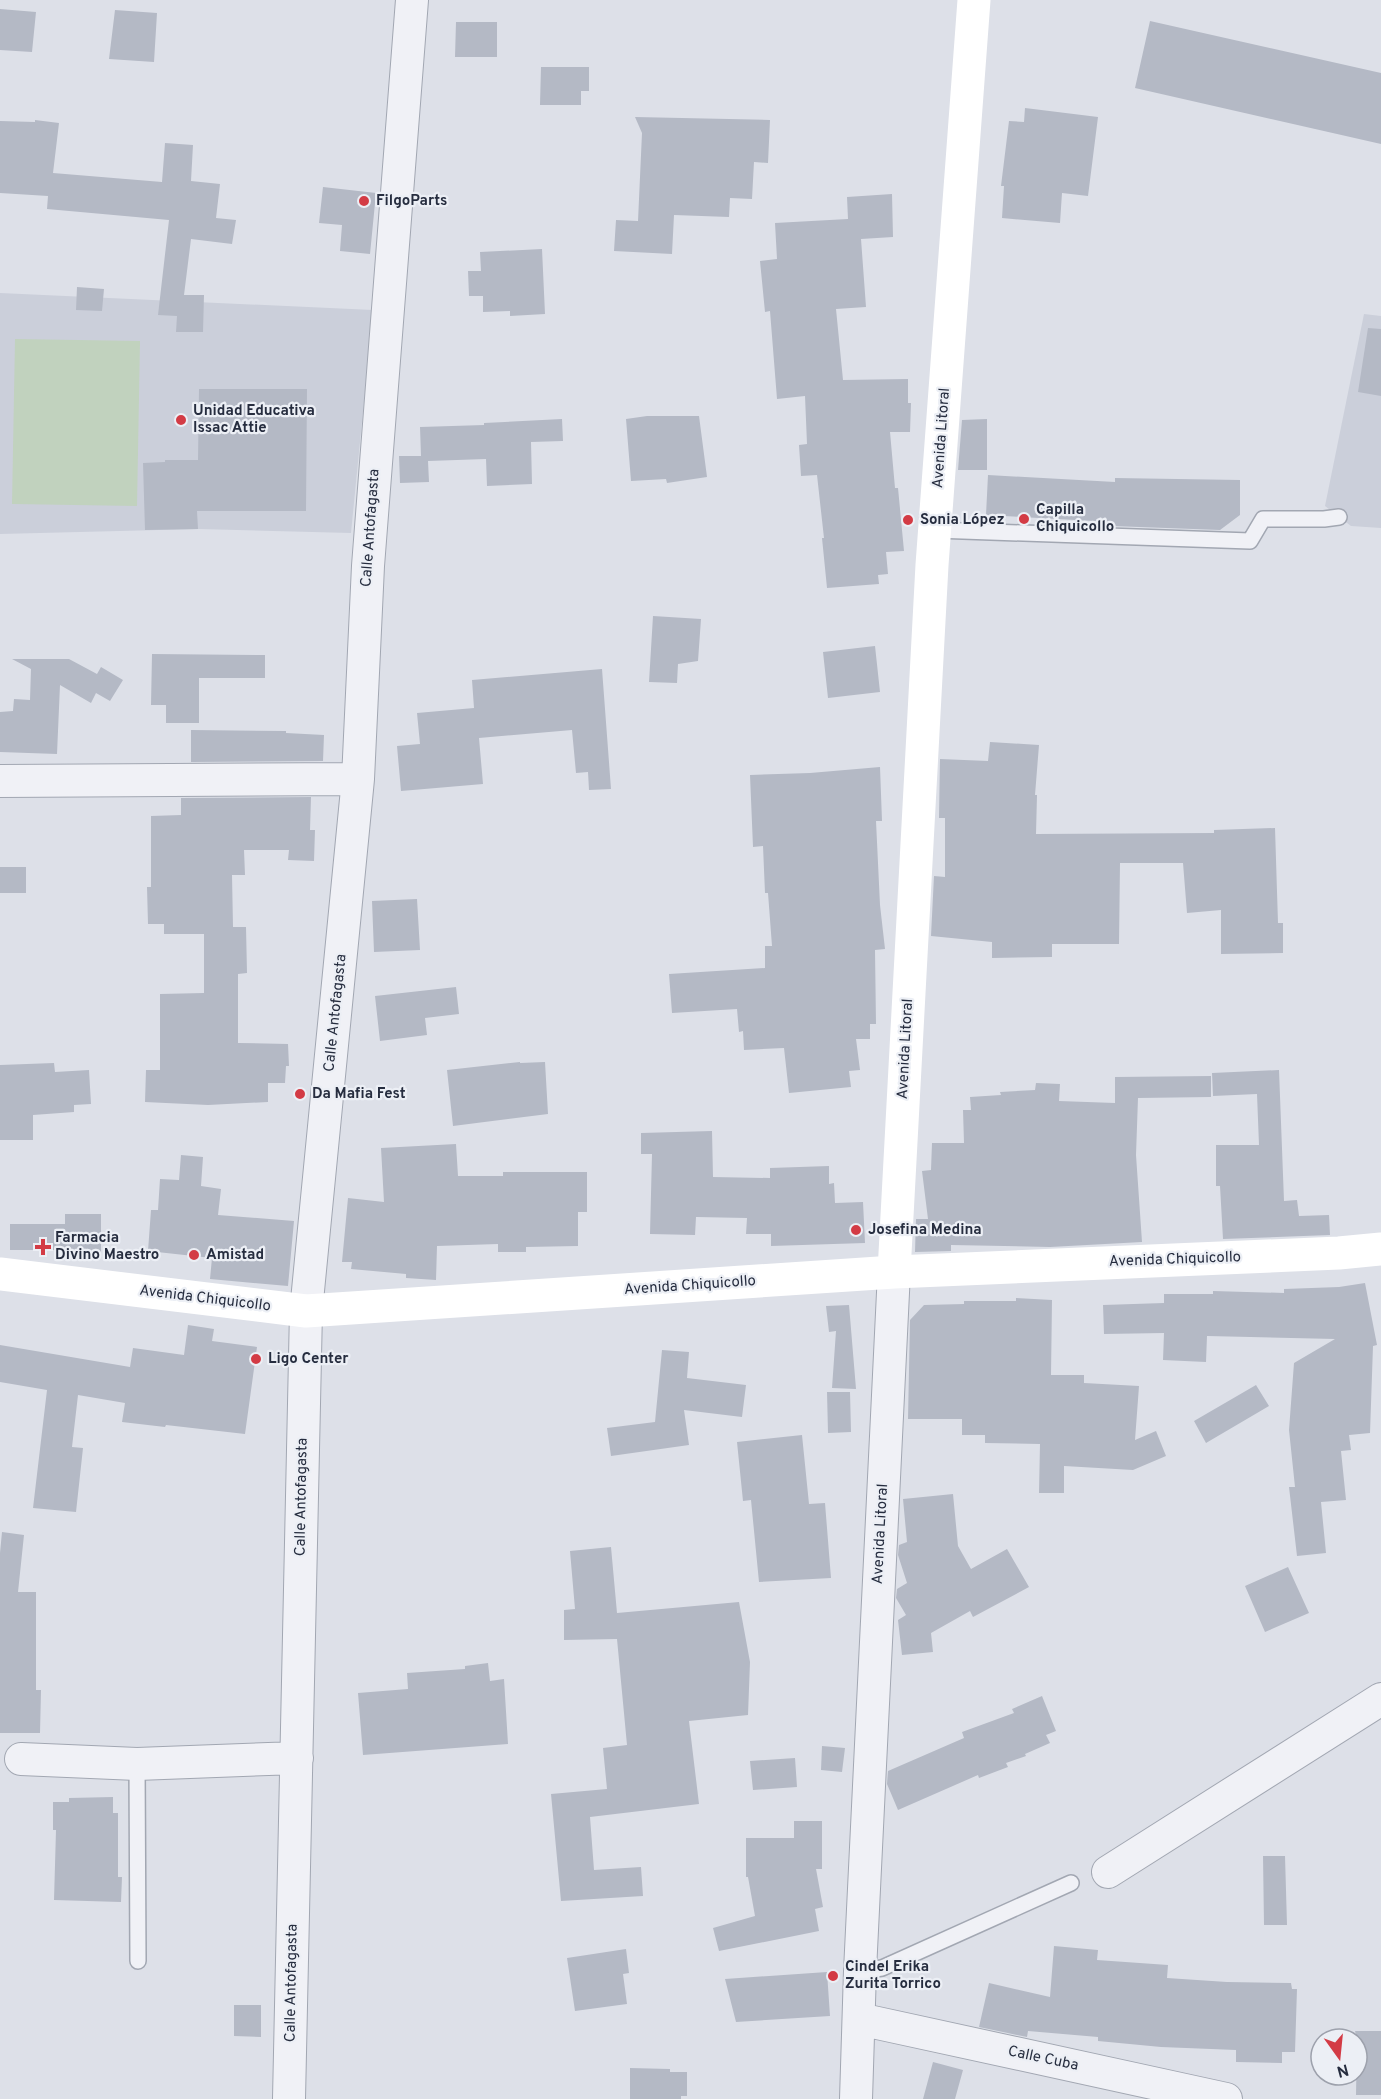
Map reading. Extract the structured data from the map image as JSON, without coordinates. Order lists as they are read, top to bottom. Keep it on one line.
{"streets":{"main road":["Avenida Litoral","Avenida Chiquicollo"],"street":["Calle Antofagasta","Calle Cuba"]},"crossings":[["Avenida Litoral","Avenida Chiquicollo"],["Avenida Litoral","Calle Cuba"],["Calle Antofagasta","Avenida Chiquicollo"]],"places":{"other":["FilgoParts","Unidad Educativa Issac Attie","Capilla Chiquicollo","Sonia López","Da Mafia Fest","Josefina Medina","Amistad","Ligo Center","Cindel Erika Zurita Torrico"],"health":["Farmacia Divino Maestro"]},"north":"bottom"}
